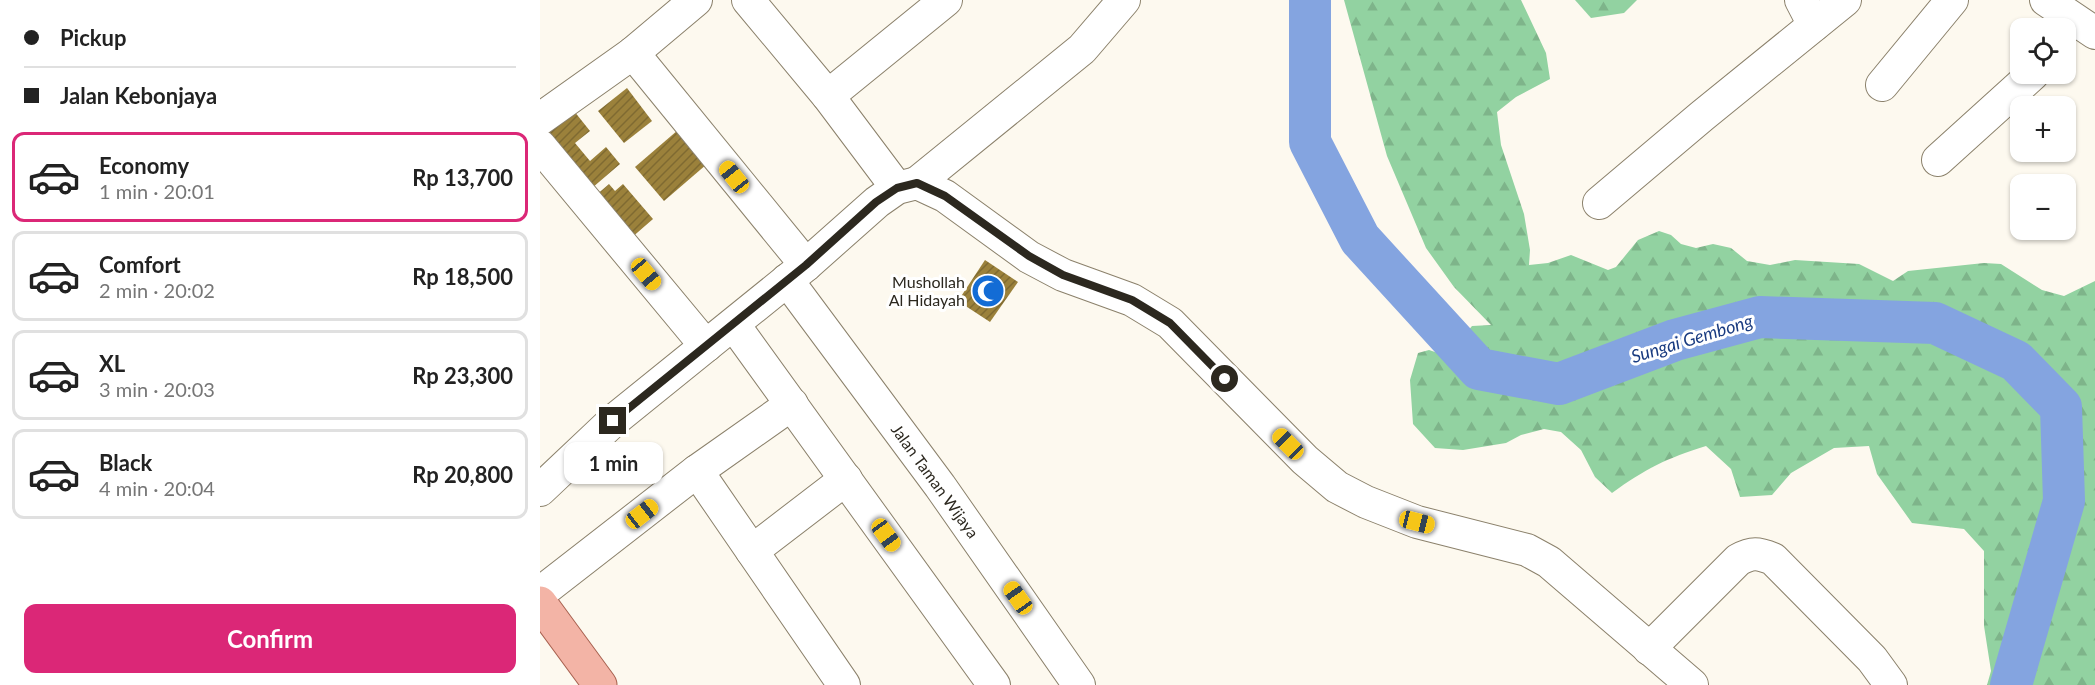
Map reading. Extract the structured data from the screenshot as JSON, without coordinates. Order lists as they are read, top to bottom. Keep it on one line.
{"streets":{"street":["Jalan Taman Wijaya"]},"water":["Sungai Gembong"],"places":{"mosque":["Mushollah Al Hidayah"]},"page":{"banner":["Pickup","Jalan Kebonjaya"],"map_buttons":["+","−"],"list":[{"name":"Economy","note":"1 min · 20:01","value":"Rp 13,700"},{"name":"Comfort","note":"2 min · 20:02","value":"Rp 18,500"},{"name":"XL","note":"3 min · 20:03","value":"Rp 23,300"},{"name":"Black","note":"4 min · 20:04","value":"Rp 20,800"}],"bubble":"1 min","buttons":"Confirm"}}
